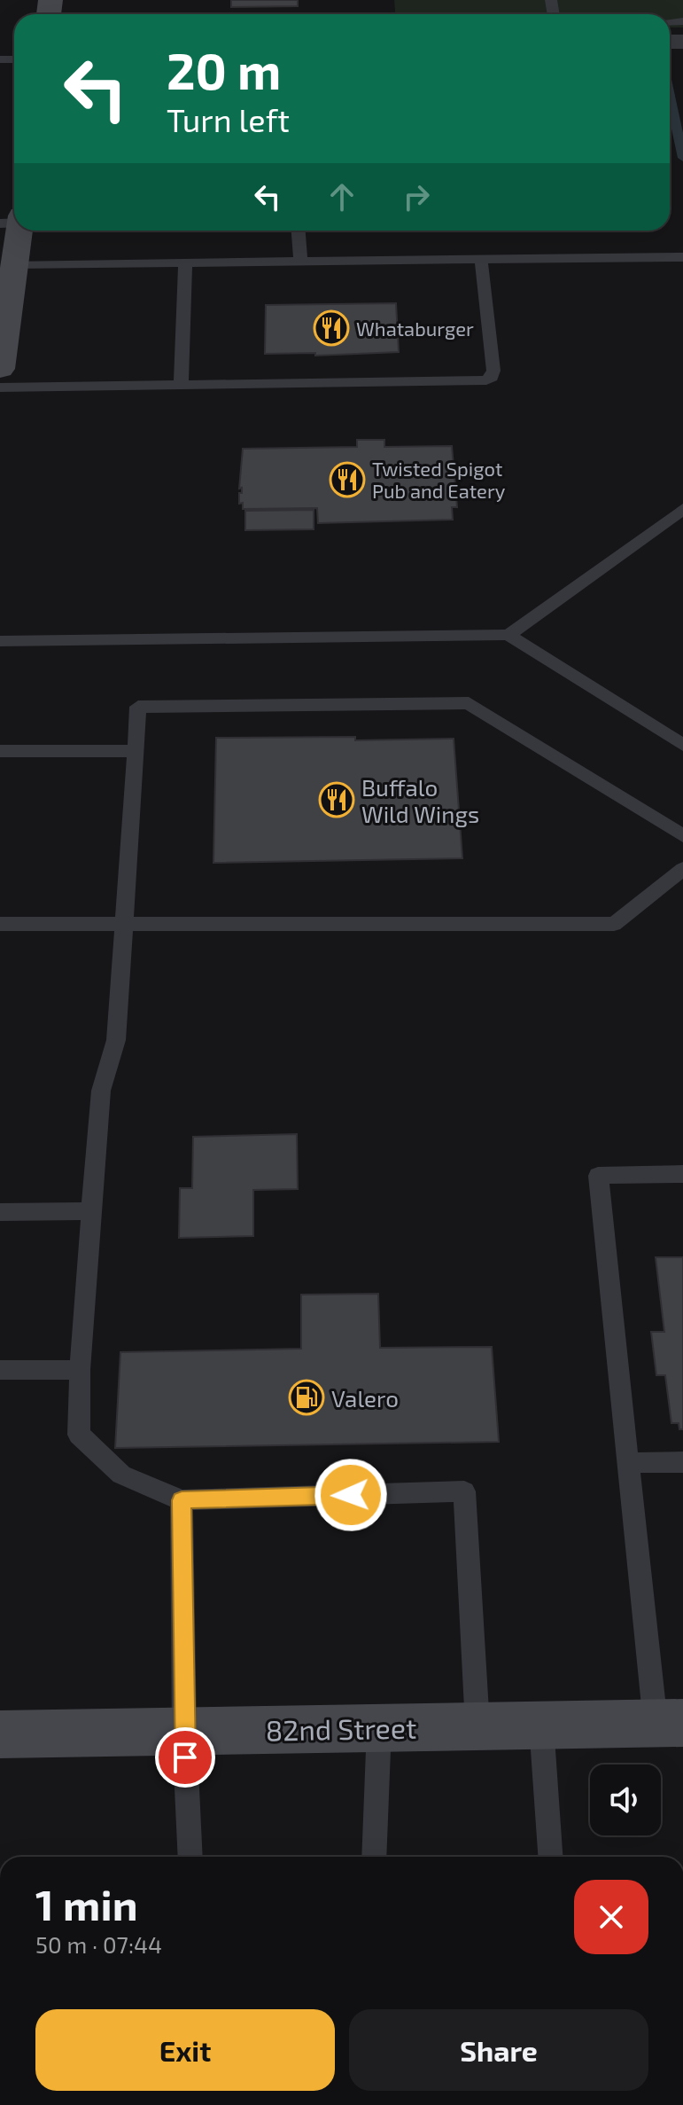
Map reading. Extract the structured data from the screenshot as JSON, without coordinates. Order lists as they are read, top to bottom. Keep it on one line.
{"streets":{"main road":["82nd Street"]},"places":{"restaurant":["Whataburger","Twisted Spigot Pub and Eatery","Buffalo Wild Wings"],"fuel station":["Valero"]},"page":{"turn":["20 m","Turn left"],"heading":["1 min","50 m · 07:44"],"buttons":["Exit","Share"]}}
